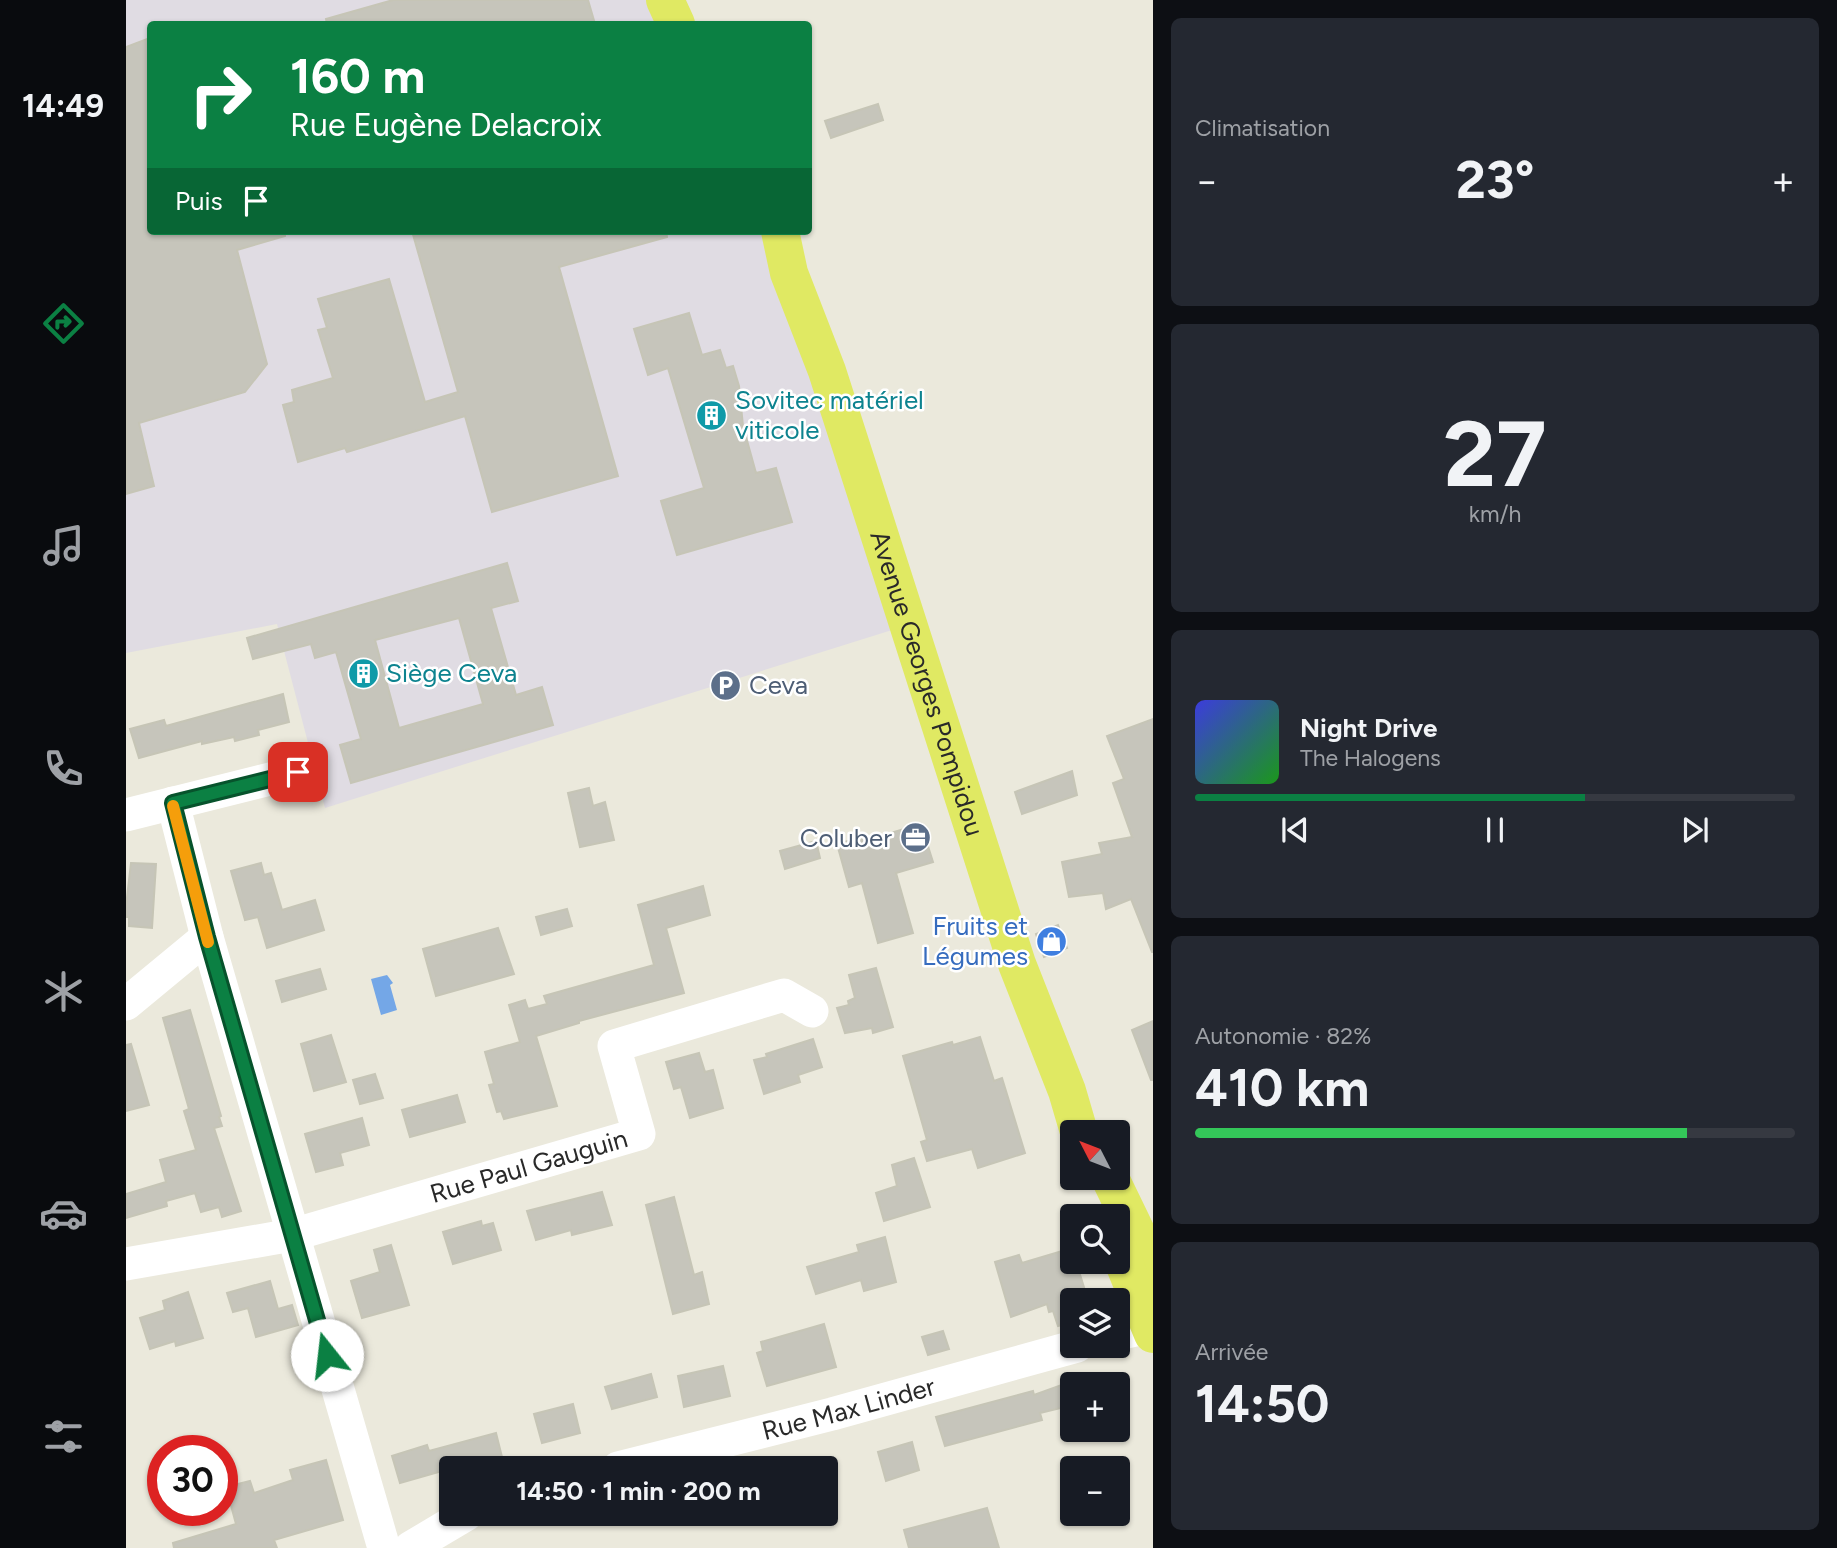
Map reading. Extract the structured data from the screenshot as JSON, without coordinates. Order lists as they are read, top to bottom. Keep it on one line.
{"streets":{"main road":["Avenue Georges Pompidou"],"street":["Rue Paul Gauguin","Rue Max Linder"]},"places":{"building":["Sovitec matériel viticole","Siège Ceva"],"parking":["Ceva"],"office":["Coluber"],"shop":["Fruits et Légumes"]},"north":"top left","page":{"tabs":"14:49","tile":["Climatisation",["27","km/h"],["Autonomie · 82%","410 km"],["Arrivée","14:50"]],"turn":["160 m","Rue Eugène Delacroix"],"heat":["−","23°","+"],"then":"Puis","song":["Night Drive","The Halogens"],"map_buttons":["+","−"],"limit":"30","trip":"14:50 · 1 min · 200 m"}}
